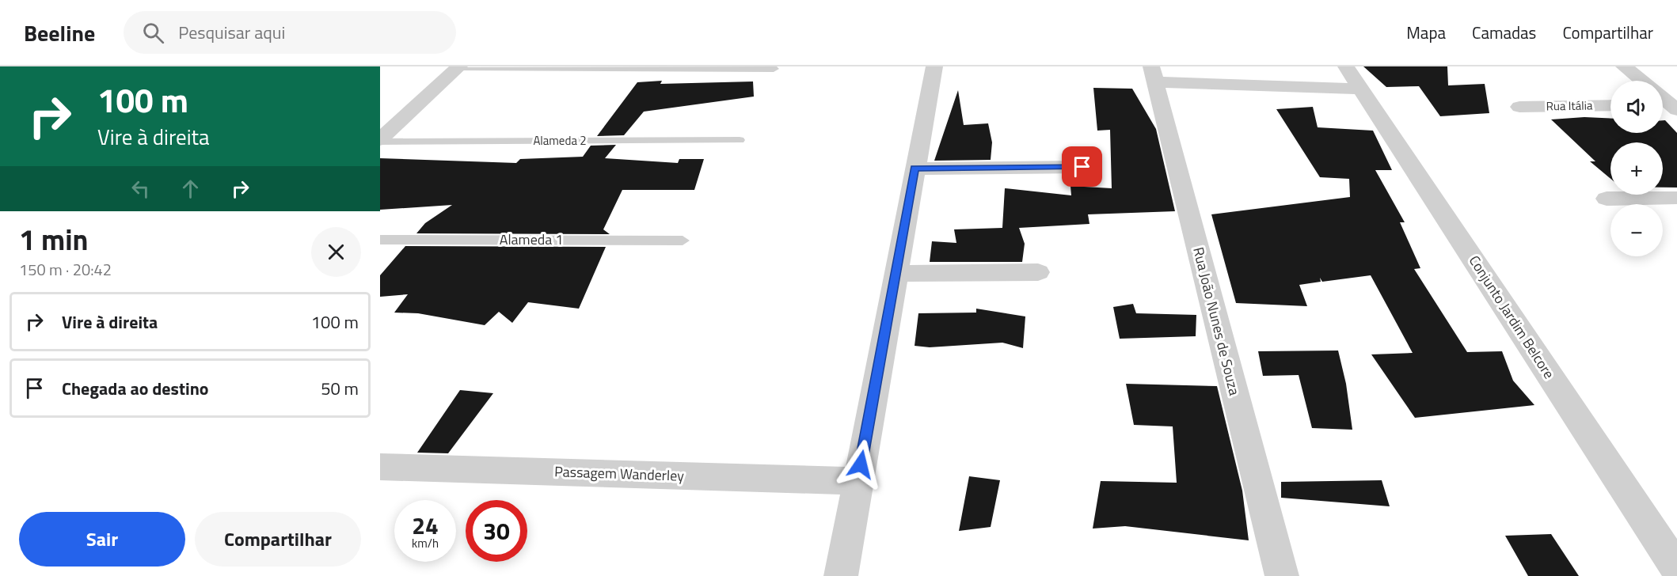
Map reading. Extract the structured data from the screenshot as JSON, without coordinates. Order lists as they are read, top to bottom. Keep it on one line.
{"streets":{"street":["Rua Itália","Conjunto Jardim Belcore","Rua João Nunes de Souza","Passagem Wanderley"],"lane":["Alameda 2","Alameda 1"]},"page":{"header":"Beeline","search":"Pesquisar aqui","nav":["Mapa","Camadas","Compartilhar"],"turn":["100 m","Vire à direita"],"map_buttons":["+","−"],"heading":["1 min","150 m · 20:42"],"list":[{"name":"Vire à direita","value":"100 m"},{"name":"Chegada ao destino","value":"50 m"}],"speed":"24 km/h","limit":"30","buttons":["Sair","Compartilhar"]}}
